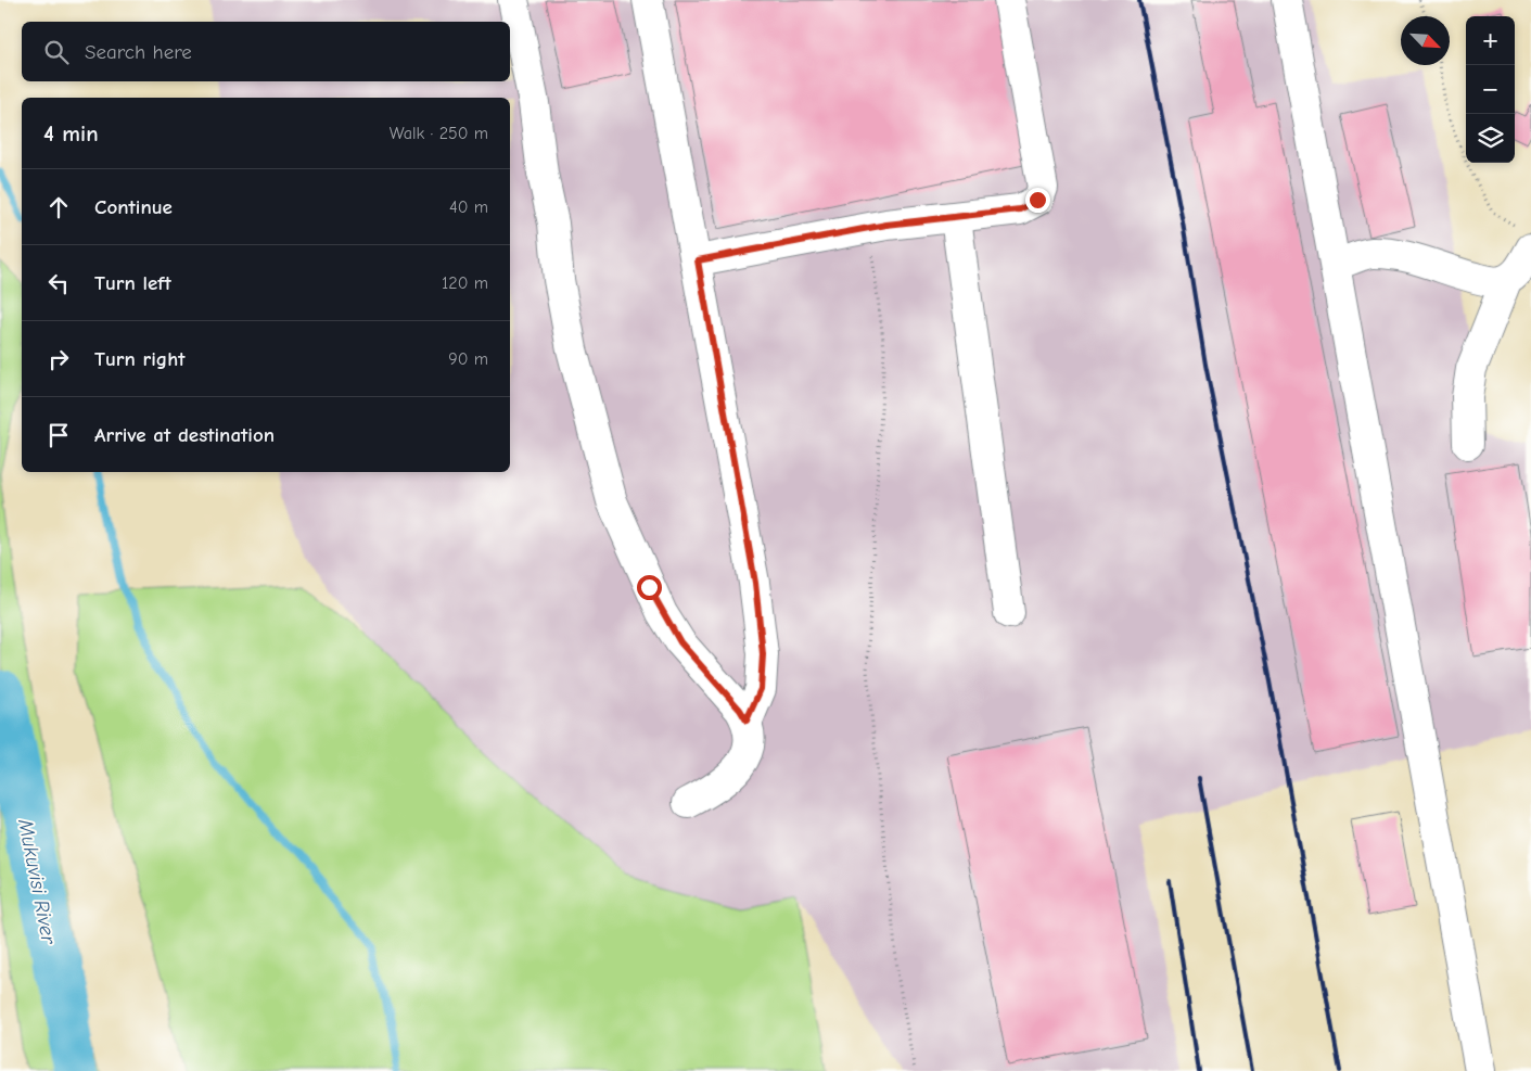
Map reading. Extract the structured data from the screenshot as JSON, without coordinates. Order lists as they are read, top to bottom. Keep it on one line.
{"water":["Mukuvisi River"],"north":"bottom right","page":{"map_buttons":["+","−"],"search":"Search here","heading":["4 min","Walk · 250 m"],"list":[["Continue","40 m"],["Turn left","120 m"],["Turn right","90 m"],"Arrive at destination"]}}
